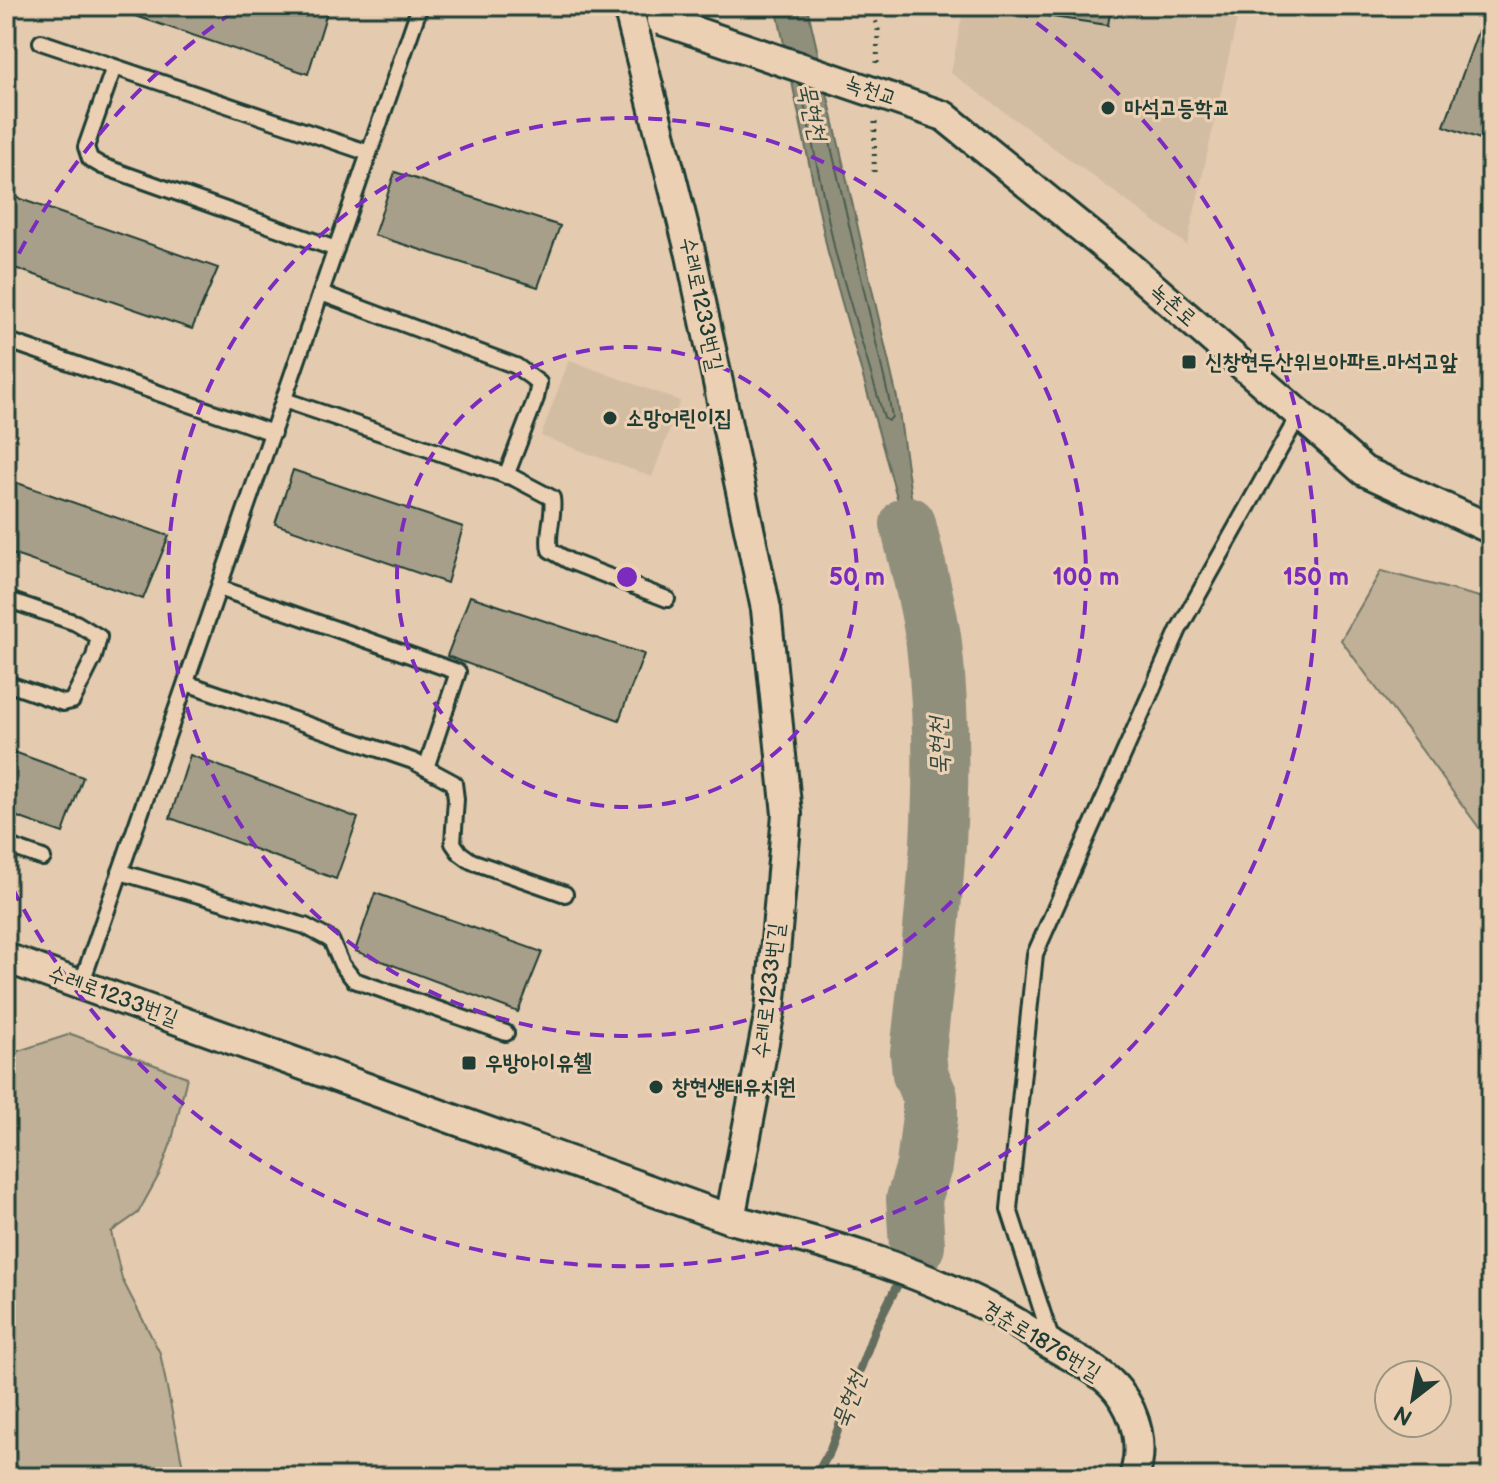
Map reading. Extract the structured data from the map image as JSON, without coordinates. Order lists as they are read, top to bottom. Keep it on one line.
{"streets":{"street":["녹천교","수레로1233번길","녹촌로","경춘로1876번길"]},"crossings":[["녹천교","수레로1233번길"],["녹천교","녹촌로"],["수레로1233번길","경춘로1876번길"]],"water":["묵현천"],"places":{"other":["마석고등학교","소망어린이집","창현생태유치원"],"transit":["신창현두산위브아파트.마석고앞","우방아이유쉘"]},"north":"bottom left","rings":["50 m","100 m","150 m"]}
